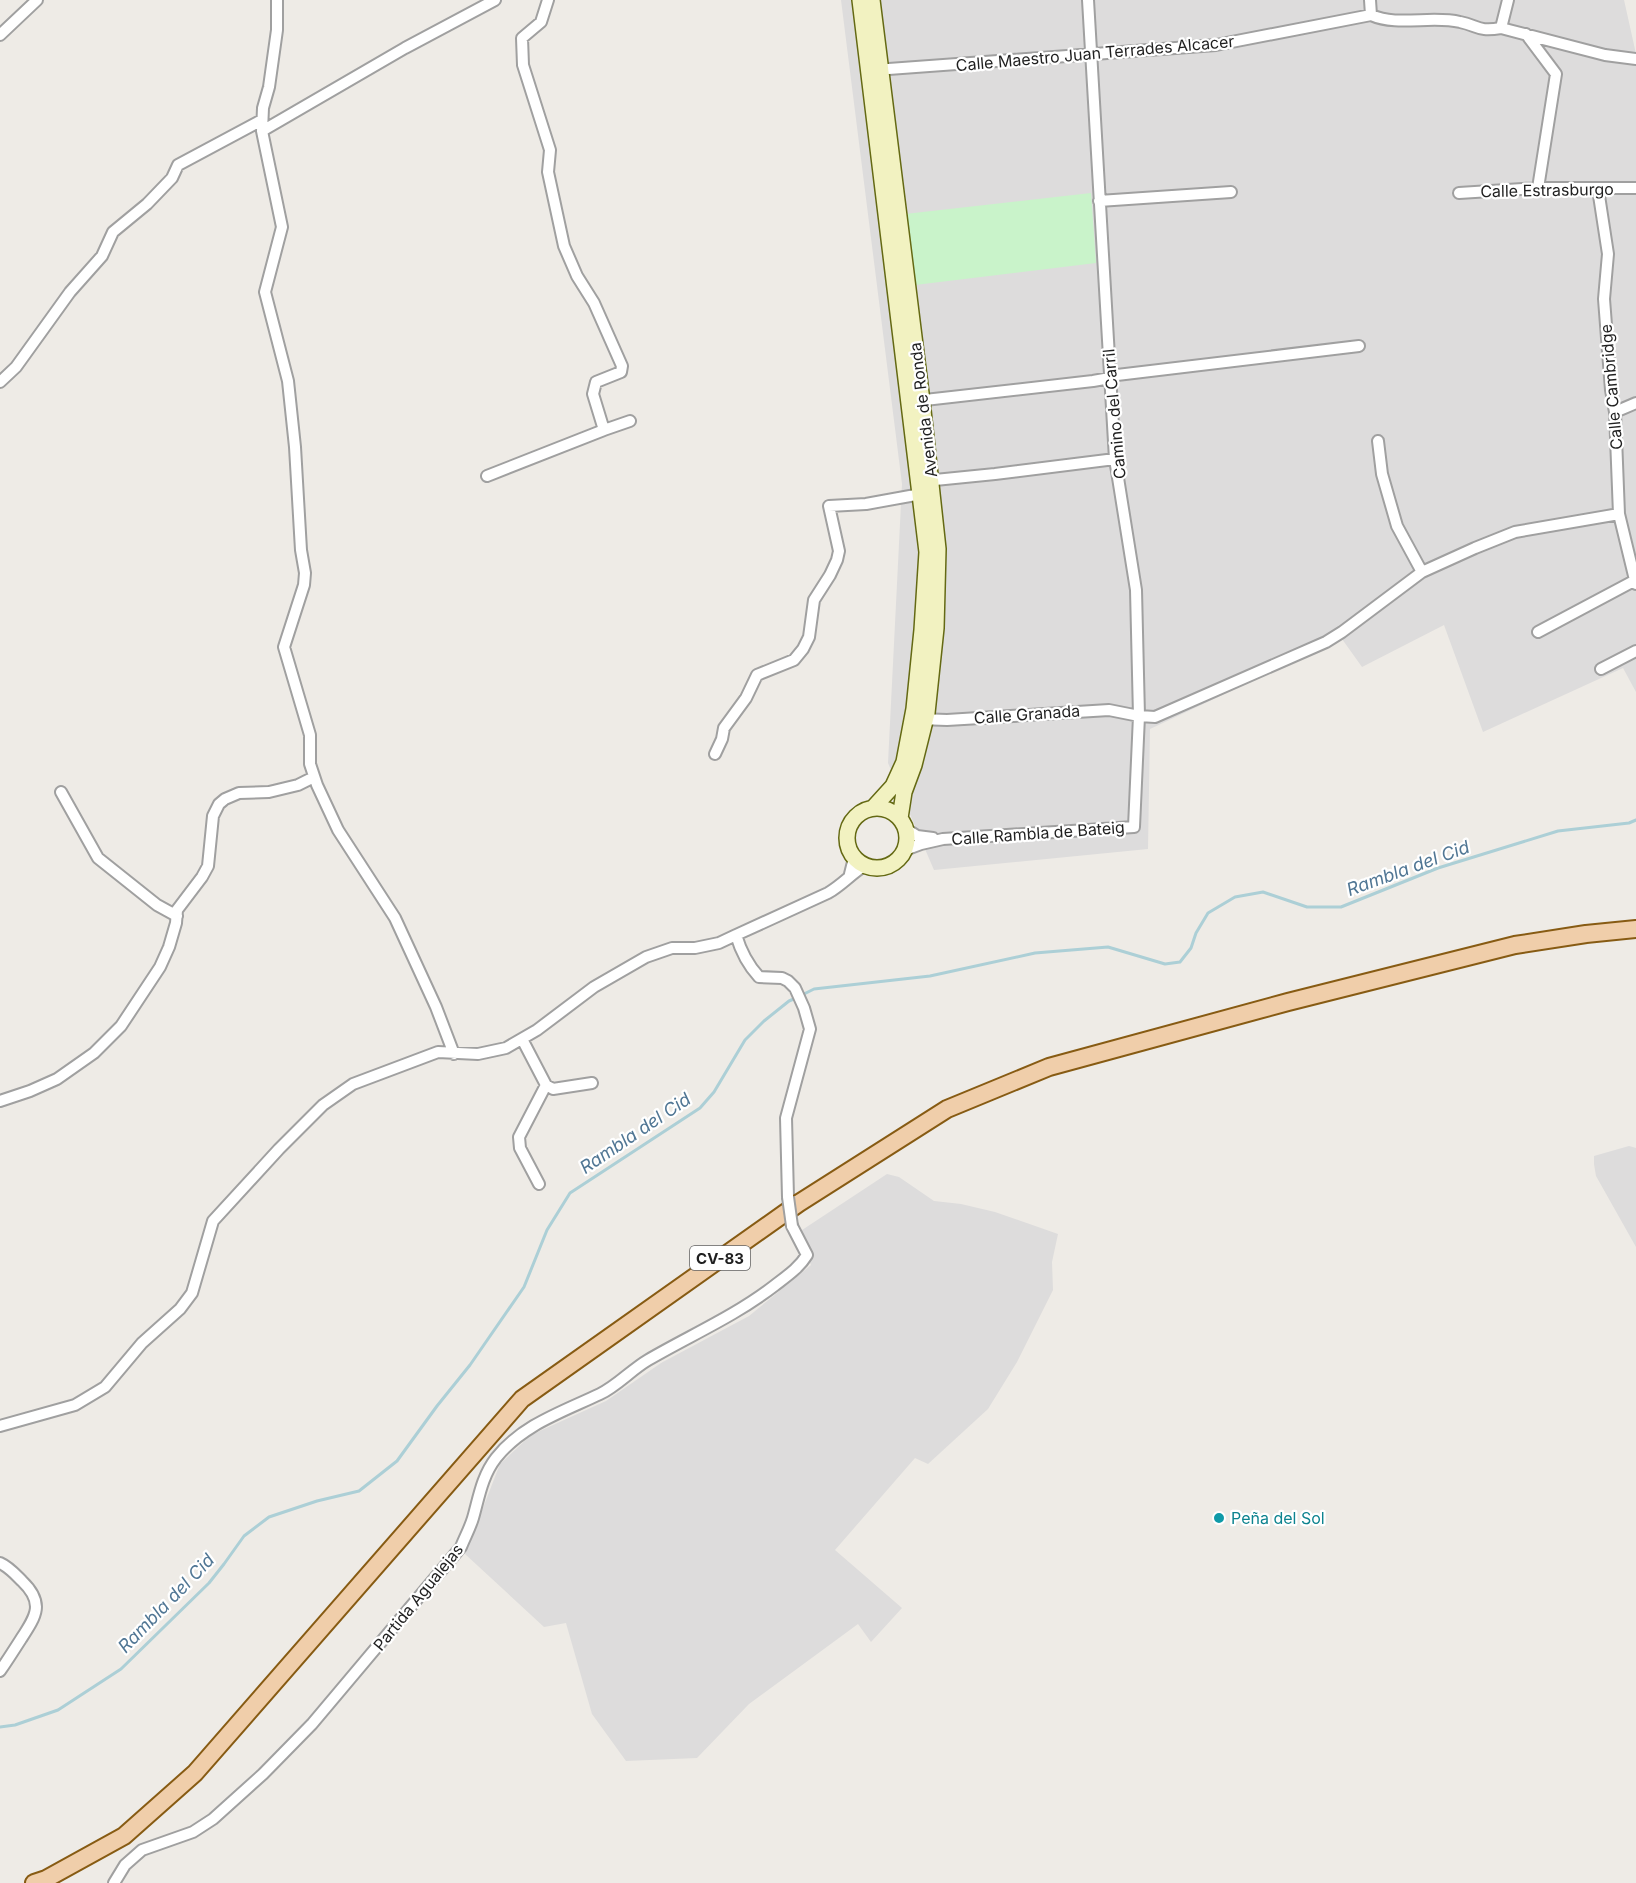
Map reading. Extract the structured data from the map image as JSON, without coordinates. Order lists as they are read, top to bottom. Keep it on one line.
{"streets":{"main road":["CV-83"],"street":["Calle Maestro Juan Terrades Alcacer","Calle Estrasburgo","Calle Cambridge","Avenida de Ronda","Camino del Carril","Calle Granada","Calle Rambla de Bateig","Partida Agualejas"]},"crossings":[["Calle Maestro Juan Terrades Alcacer","Avenida de Ronda"],["Calle Maestro Juan Terrades Alcacer","Camino del Carril"],["Calle Estrasburgo","Calle Cambridge"],["Avenida de Ronda","Calle Granada"],["Avenida de Ronda","Calle Rambla de Bateig"],["Camino del Carril","Calle Granada"],["Camino del Carril","Calle Rambla de Bateig"]],"water":["Rambla del Cid"],"places":["Peña del Sol"]}
